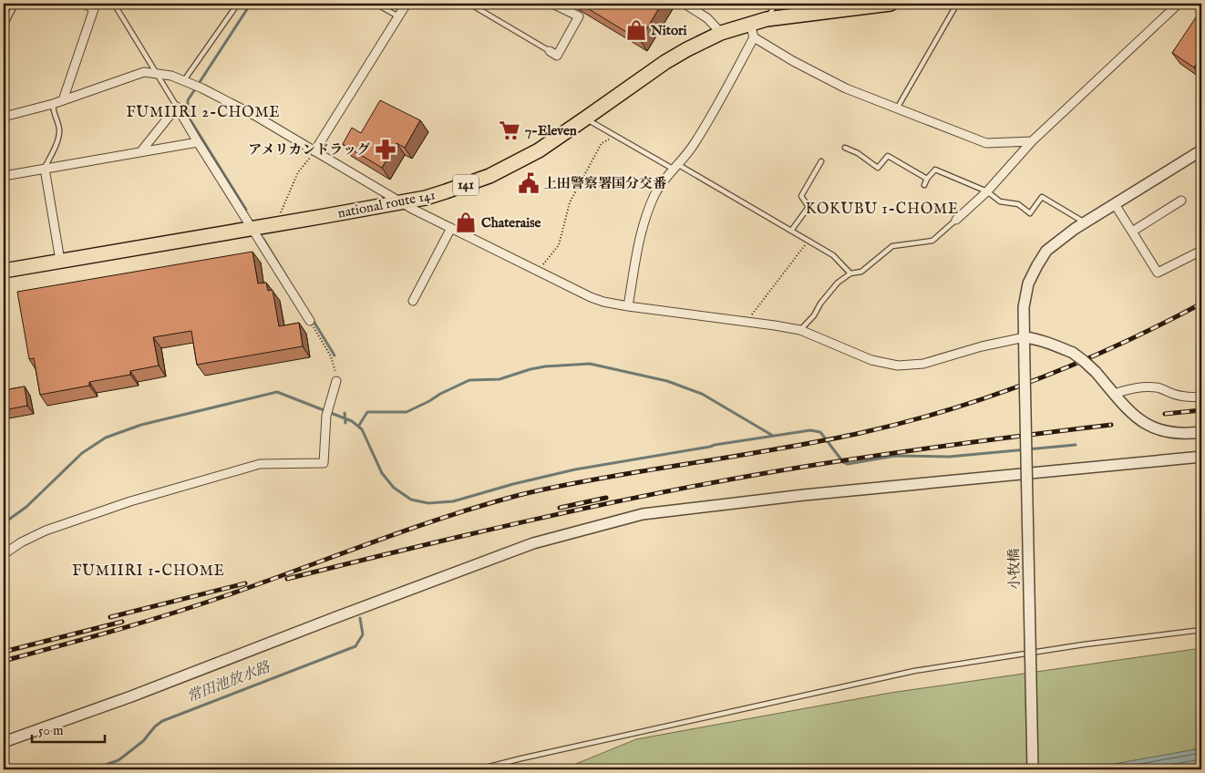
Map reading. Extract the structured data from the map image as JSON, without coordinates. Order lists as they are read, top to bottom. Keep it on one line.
{"streets":{"highway":["141","national route 141"],"street":["小牧橋"]},"districts":["FUMIIRI 2-CHOME","KOKUBU 1-CHOME","FUMIIRI 1-CHOME"],"water":["常田池放水路"],"places":{"shop":["Nitori","Chateraise"],"supermarket":["7-Eleven"],"pharmacy":["アメリカンドラッグ"],"public building":["上田警察署国分交番"]},"scale_bar":"50 m"}
